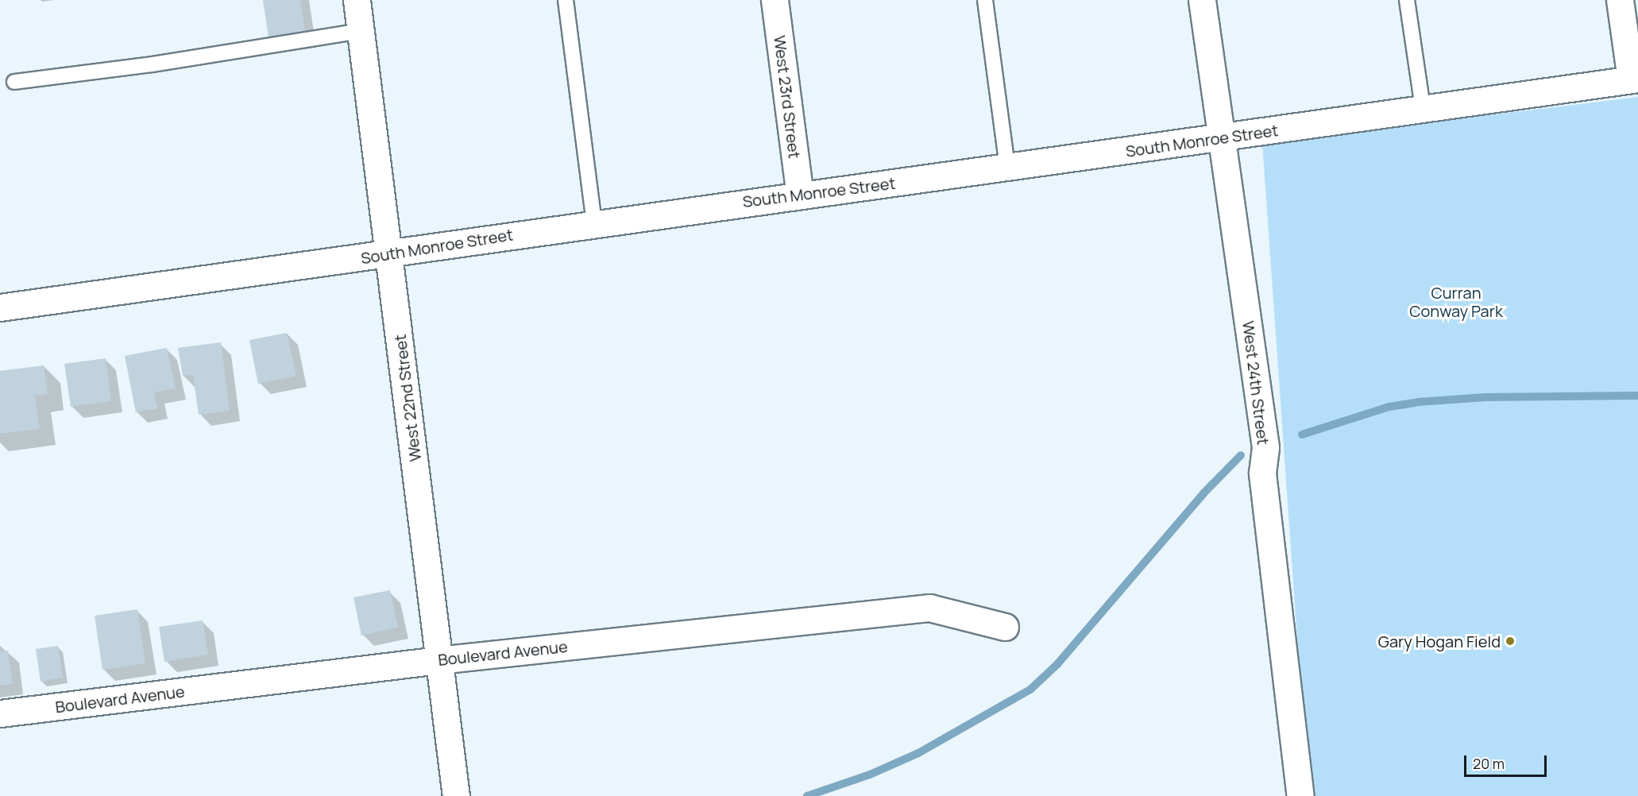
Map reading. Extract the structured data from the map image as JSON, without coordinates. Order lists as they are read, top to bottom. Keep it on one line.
{"streets":{"street":["West 23rd Street","South Monroe Street","West 24th Street","West 22nd Street","Boulevard Avenue"]},"crossings":[["West 23rd Street","South Monroe Street"],["South Monroe Street","West 24th Street"],["South Monroe Street","West 22nd Street"],["West 22nd Street","Boulevard Avenue"]],"parks":["Curran Conway Park"],"places":["Gary Hogan Field"],"scale_bar":"20 m"}
